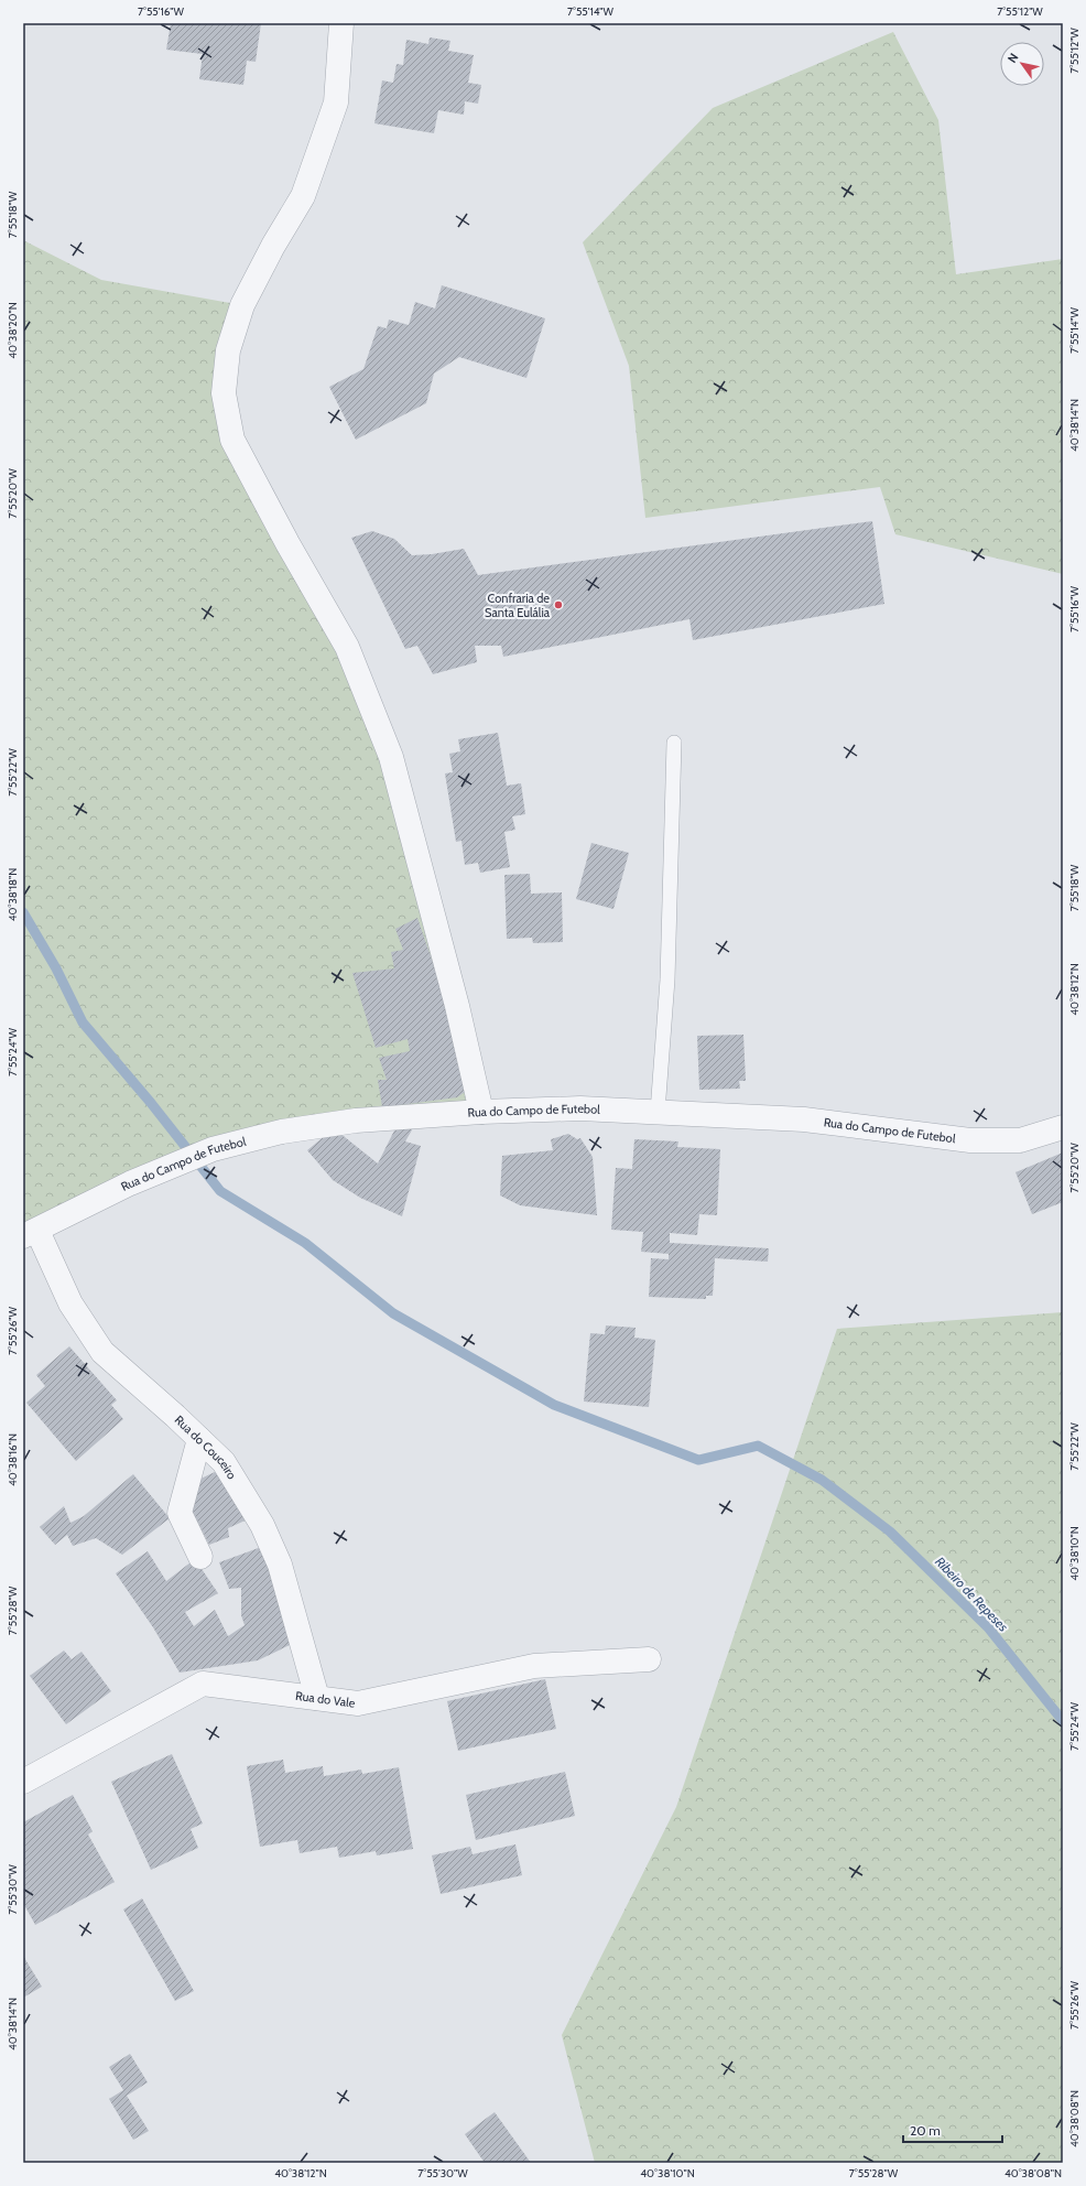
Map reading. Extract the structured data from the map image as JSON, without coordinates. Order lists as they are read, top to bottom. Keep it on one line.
{"streets":{"street":["Rua do Campo de Futebol","Rua do Couceiro","Rua do Vale"]},"crossings":[["Rua do Campo de Futebol","Rua do Couceiro"],["Rua do Couceiro","Rua do Vale"]],"water":["Ribeiro de Repeses"],"places":["Confraria de Santa Eulália"],"scale_bar":"20 m","north":"top left","coordinates":["7°55'16\"W","7°55'14\"W","7°55'12\"W","7°55'18\"W","40°38'20\"N","40°38'14\"N","7°55'20\"W","7°55'22\"W","40°38'18\"N","40°38'12\"N","7°55'24\"W","7°55'26\"W","40°38'16\"N","40°38'10\"N","7°55'28\"W","7°55'30\"W","40°38'08\"N"]}
